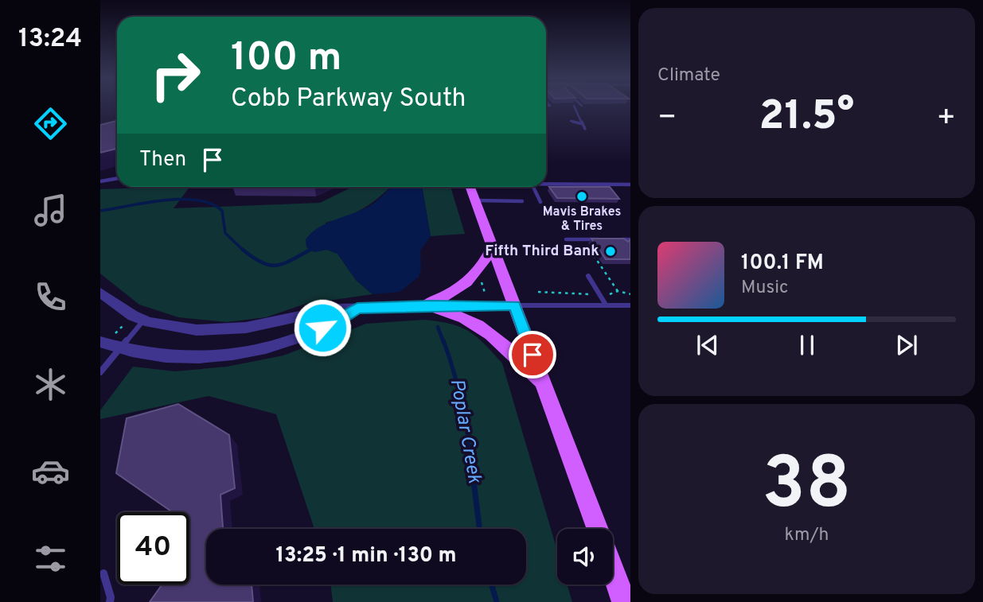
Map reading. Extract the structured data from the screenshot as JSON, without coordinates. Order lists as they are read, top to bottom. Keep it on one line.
{"water":["Poplar Creek"],"places":["Mavis Brakes & Tires","Fifth Third Bank"],"page":{"tabs":"13:24","tile":["Climate",["38","km/h"]],"turn":["100 m","Cobb Parkway South"],"heat":["−","21.5°","+"],"then":"Then","song":["100.1 FM","Music"],"limit":"40","trip":"13:25 · 1 min · 130 m"}}
